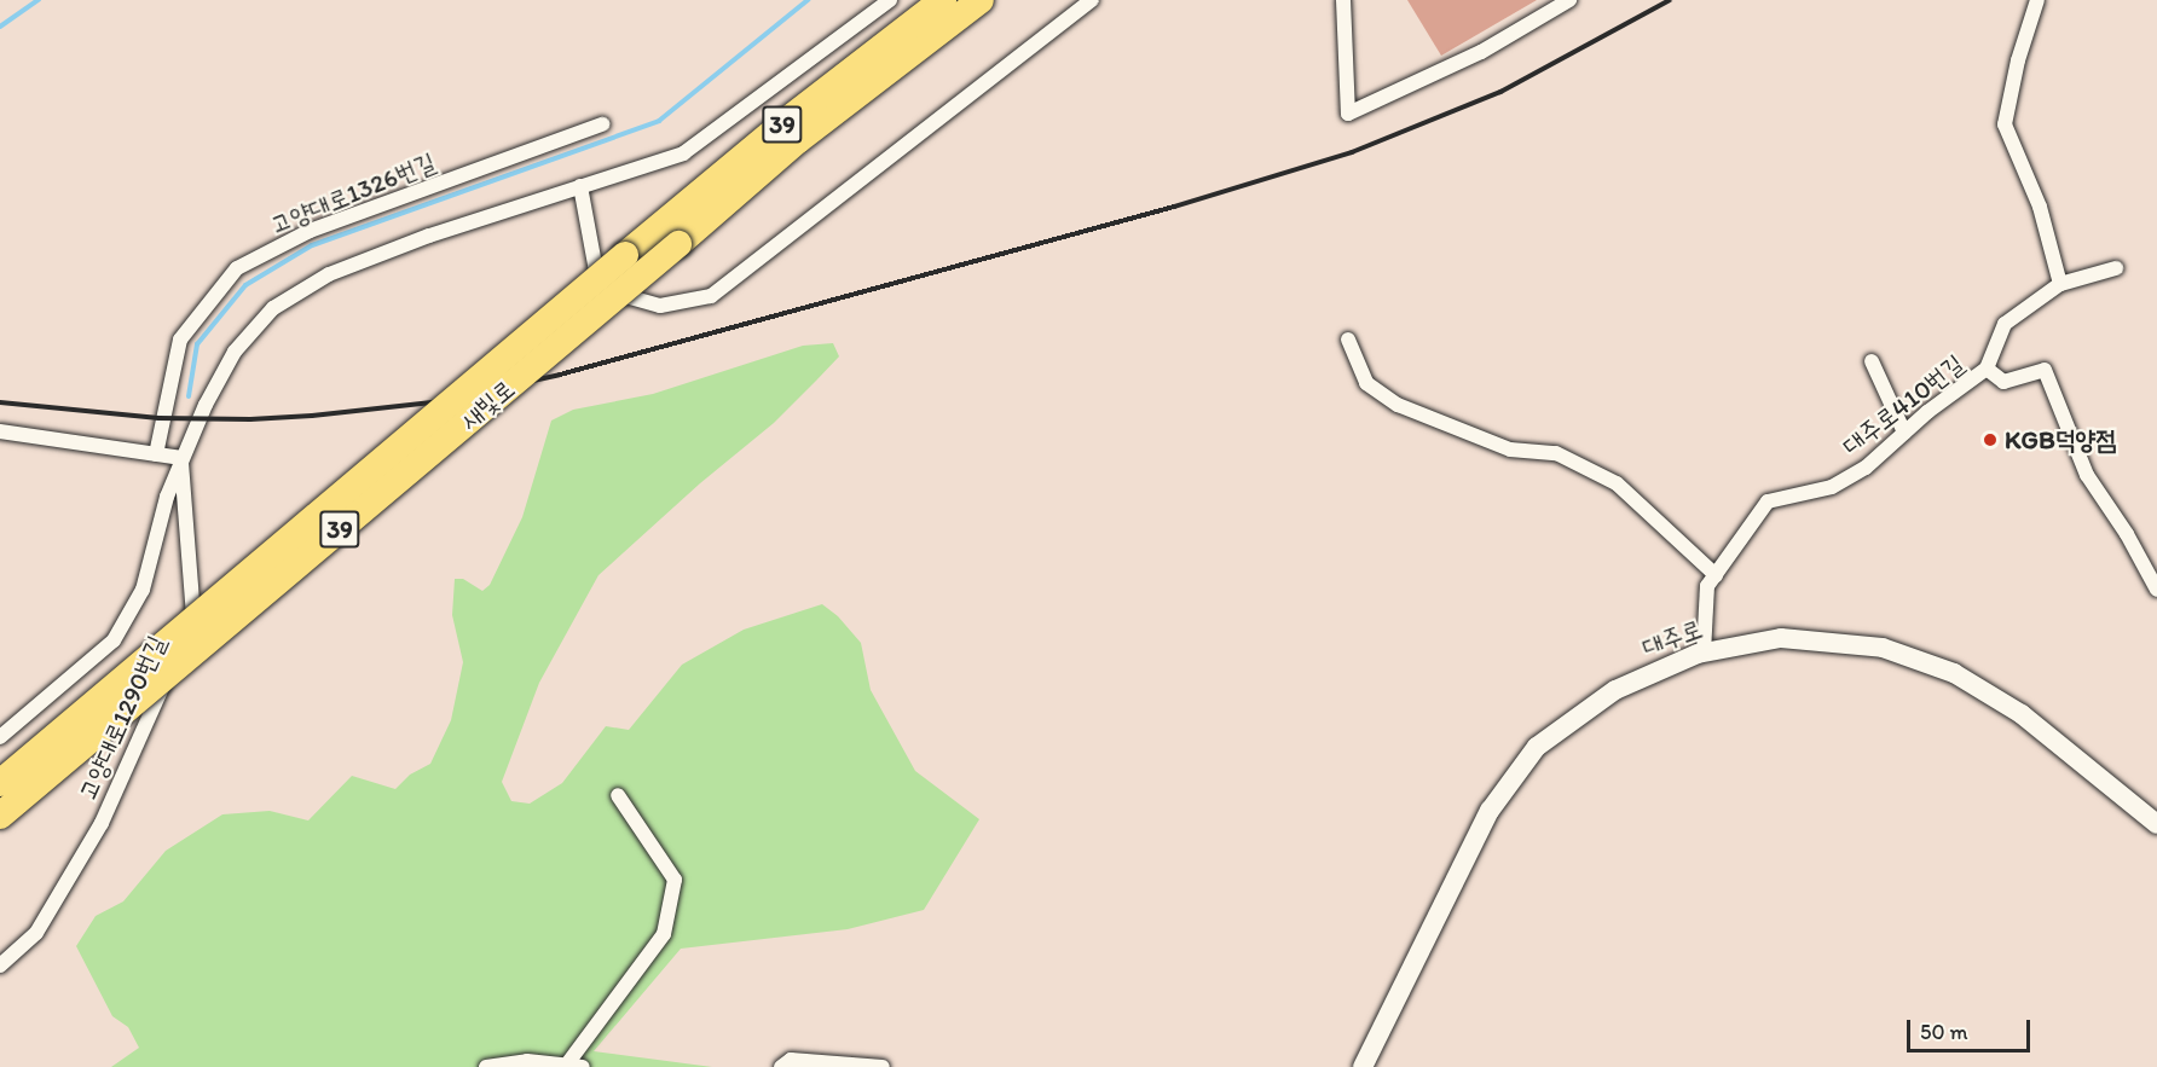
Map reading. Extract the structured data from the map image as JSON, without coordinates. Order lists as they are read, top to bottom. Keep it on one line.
{"streets":{"highway":["39","새빛로"],"street":["고양대로1326번길","대주로410번길","대주로","고양대로1290번길"]},"crossings":[["대주로410번길","대주로"]],"places":["KGB덕양점"],"scale_bar":"50 m"}
